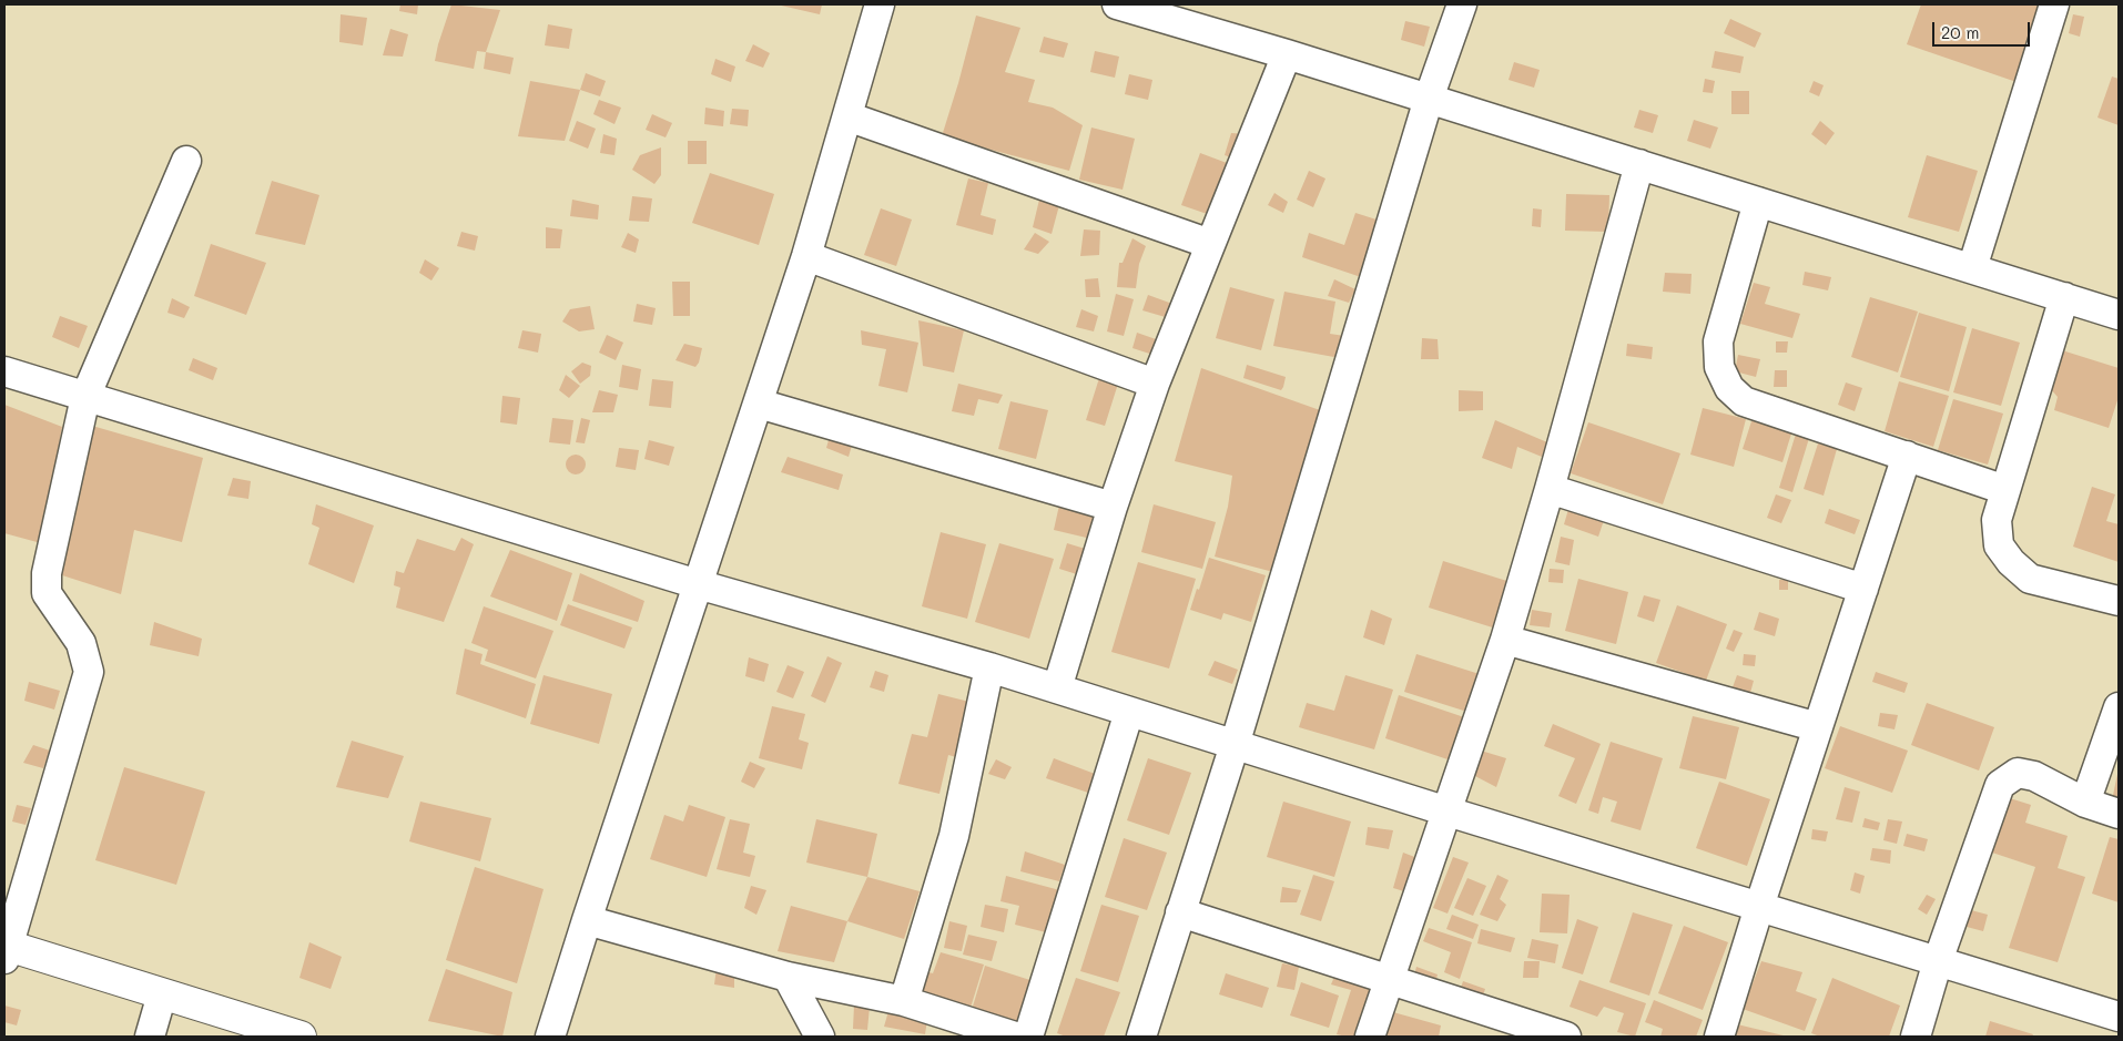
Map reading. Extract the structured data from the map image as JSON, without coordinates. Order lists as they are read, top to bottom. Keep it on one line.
{"scale_bar":"20 m"}
